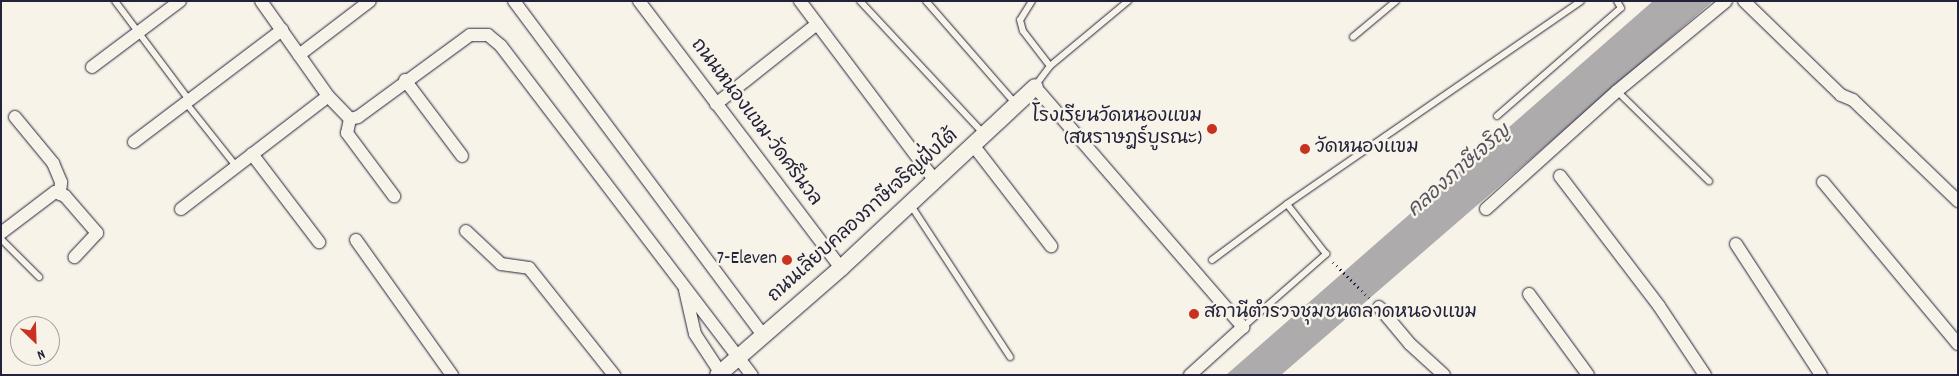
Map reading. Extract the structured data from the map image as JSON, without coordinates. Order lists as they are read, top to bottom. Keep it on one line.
{"streets":{"street":["ถนนหนองแขม-วัดศรีนวล","ถนนเลียบคลองภาษีเจริญฝั่งใต้"]},"crossings":[["ถนนหนองแขม-วัดศรีนวล","ถนนเลียบคลองภาษีเจริญฝั่งใต้"]],"water":["คลองภาษีเจริญ"],"places":["โรงเรียนวัดหนองแขม (สหราษฎร์บูรณะ)","วัดหนองแขม","7-Eleven","สถานีตำรวจชุมชนตลาดหนองแขม"],"north":"bottom right"}
